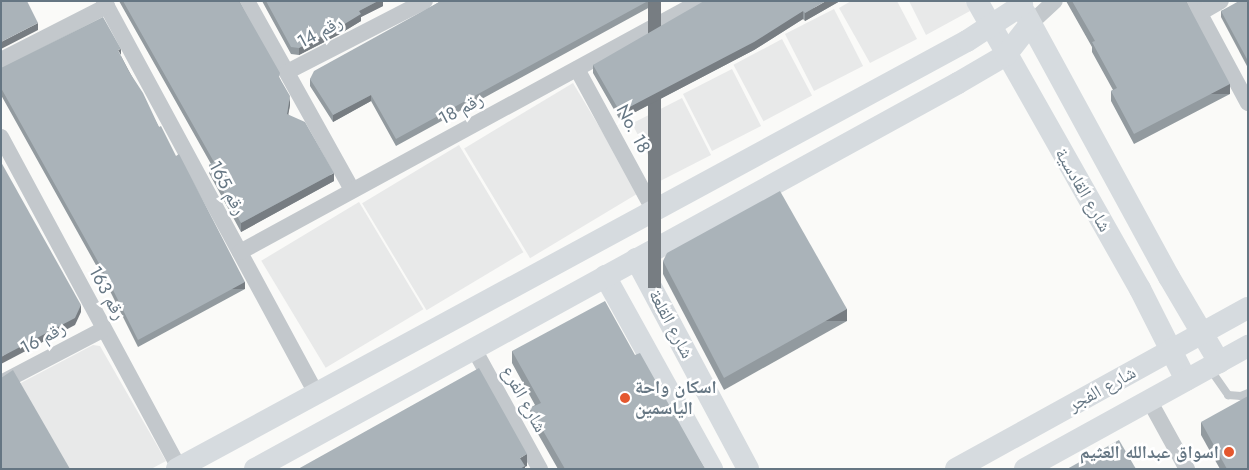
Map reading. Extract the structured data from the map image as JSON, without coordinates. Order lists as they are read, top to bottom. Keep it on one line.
{"streets":{"street":["رقم 14","رقم 18","No. 18","رقم 165","شارع القادسية","رقم 163","شارع القلعة","رقم 16","شارع الفجر","شارع الفرع"]},"crossings":[["رقم 18","No. 18"],["رقم 18","رقم 165"],["شارع القادسية","شارع الفجر"],["رقم 163","رقم 16"]],"places":["اسكان واحة الياسمين","اسواق عبدالله العثيم"]}
